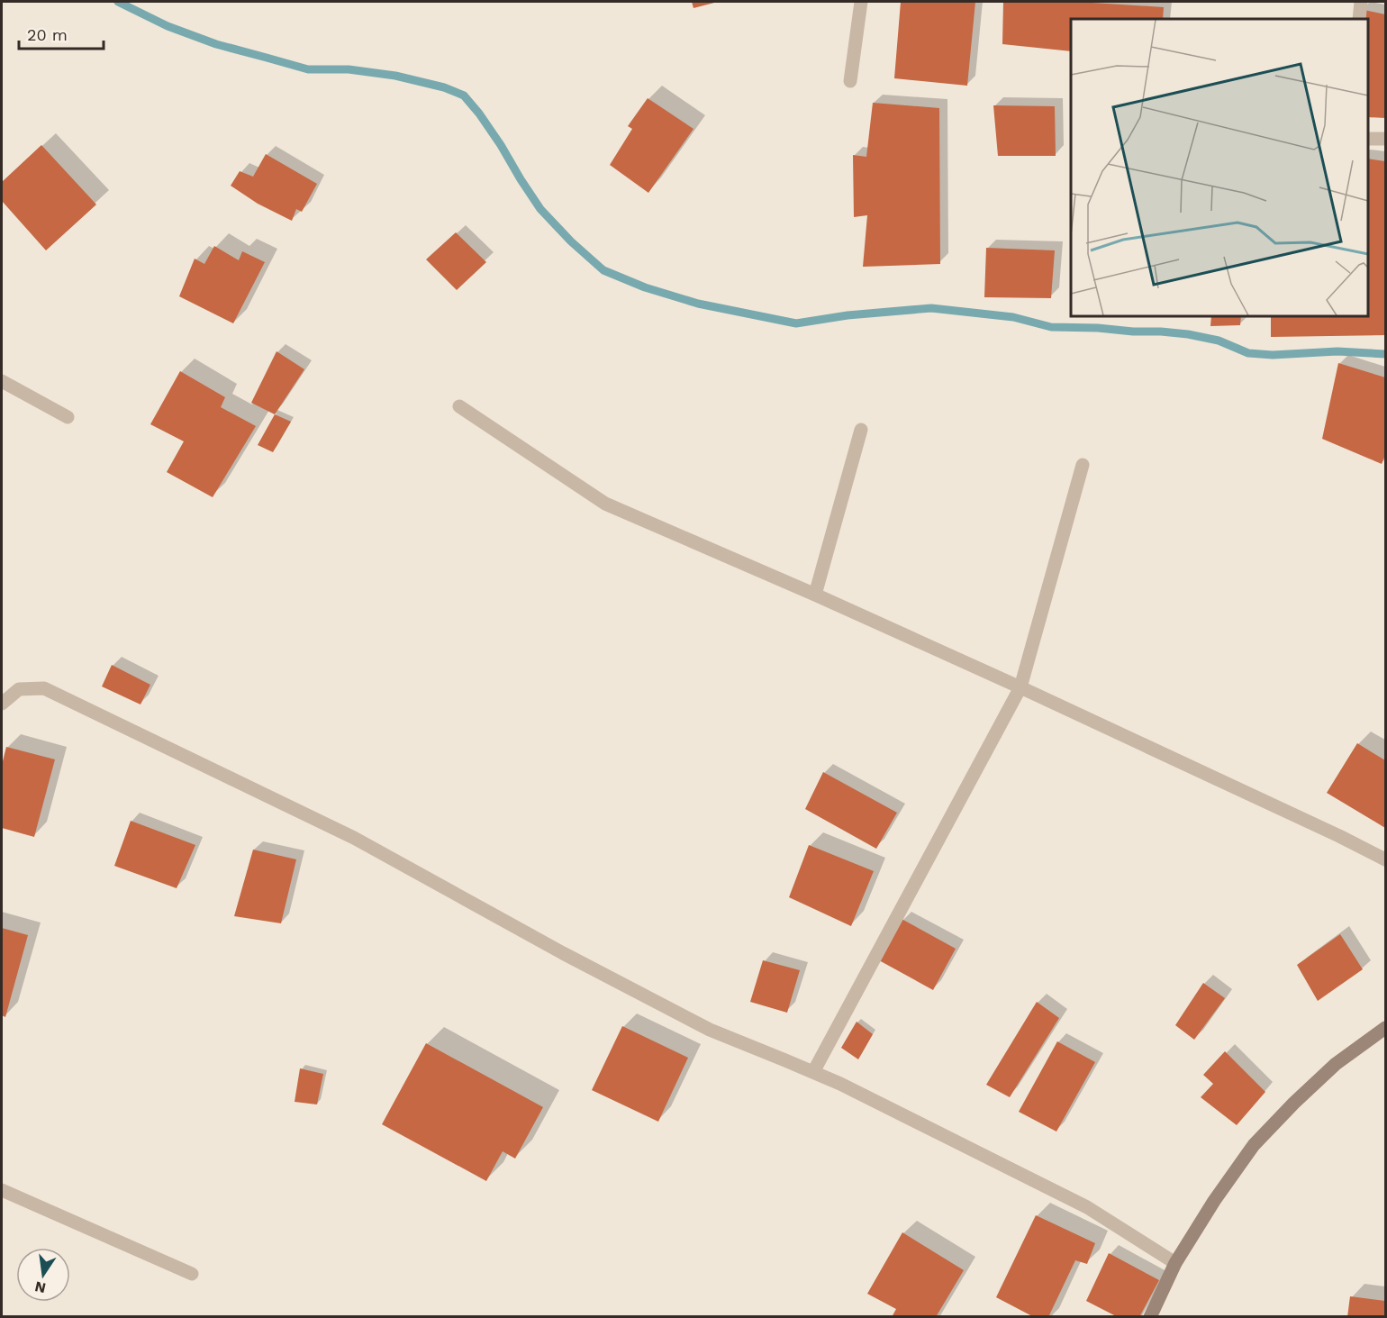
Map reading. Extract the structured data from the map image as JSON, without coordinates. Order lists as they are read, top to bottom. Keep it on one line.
{"scale_bar":"20 m","north":"bottom"}
